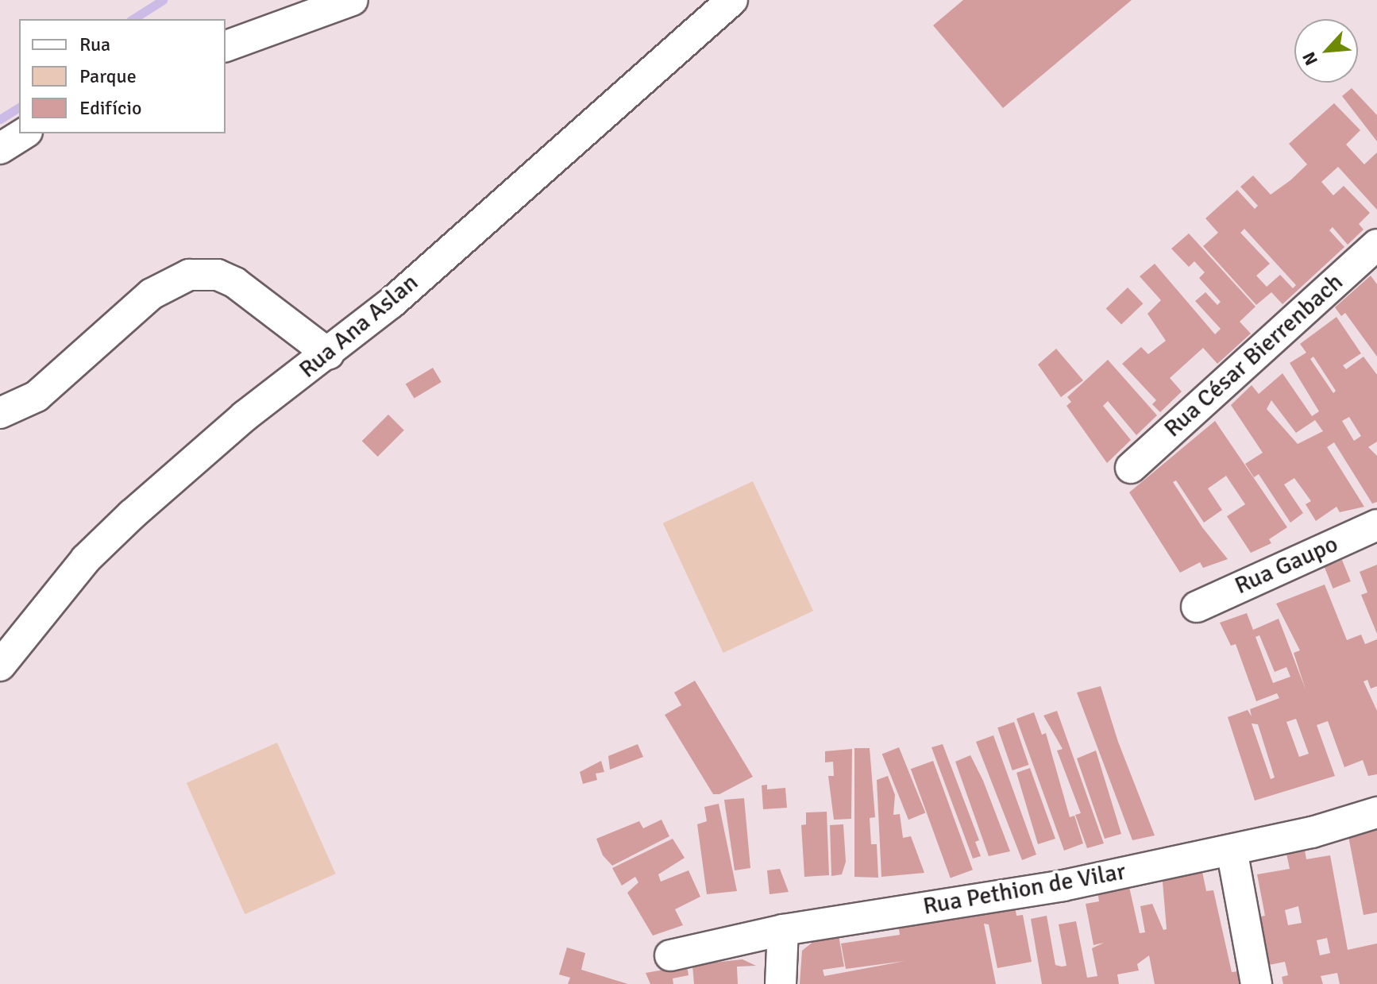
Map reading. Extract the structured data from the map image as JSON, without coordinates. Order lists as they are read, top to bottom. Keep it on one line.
{"streets":{"street":["Rua Ana Aslan","Rua César Bierrenbach","Rua Gaupo","Rua Pethion de Vilar"]},"legend":["Rua","Parque","Edifício"],"north":"bottom left"}
